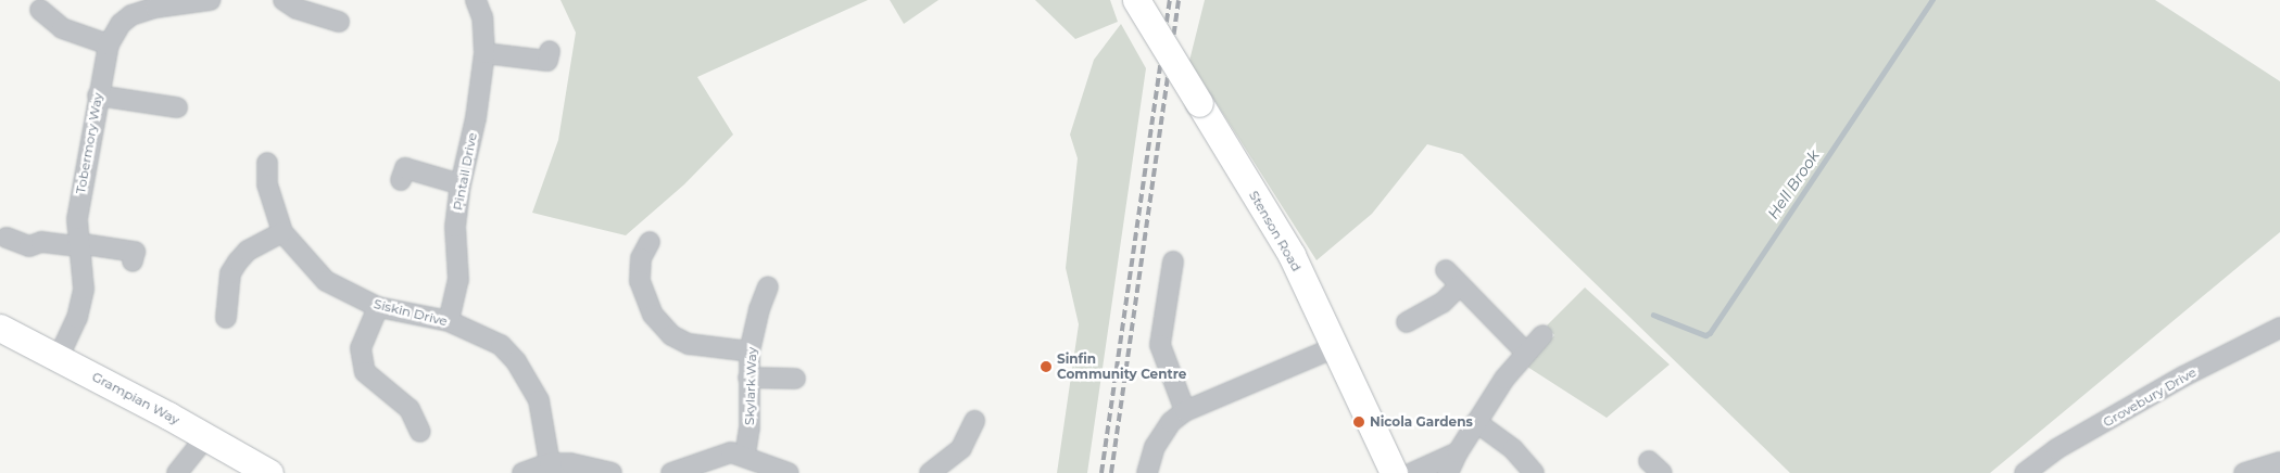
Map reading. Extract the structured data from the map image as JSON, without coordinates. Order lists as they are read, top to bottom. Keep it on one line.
{"streets":{"street":["Tobermory Way","Pintail Drive","Stenson Road","Siskin Drive","Skylark Way","Grovebury Drive","Grampian Way"]},"crossings":[["Tobermory Way","Grampian Way"],["Pintail Drive","Siskin Drive"]],"water":["Hell Brook"],"places":["Sinfin Community Centre","Nicola Gardens"]}
